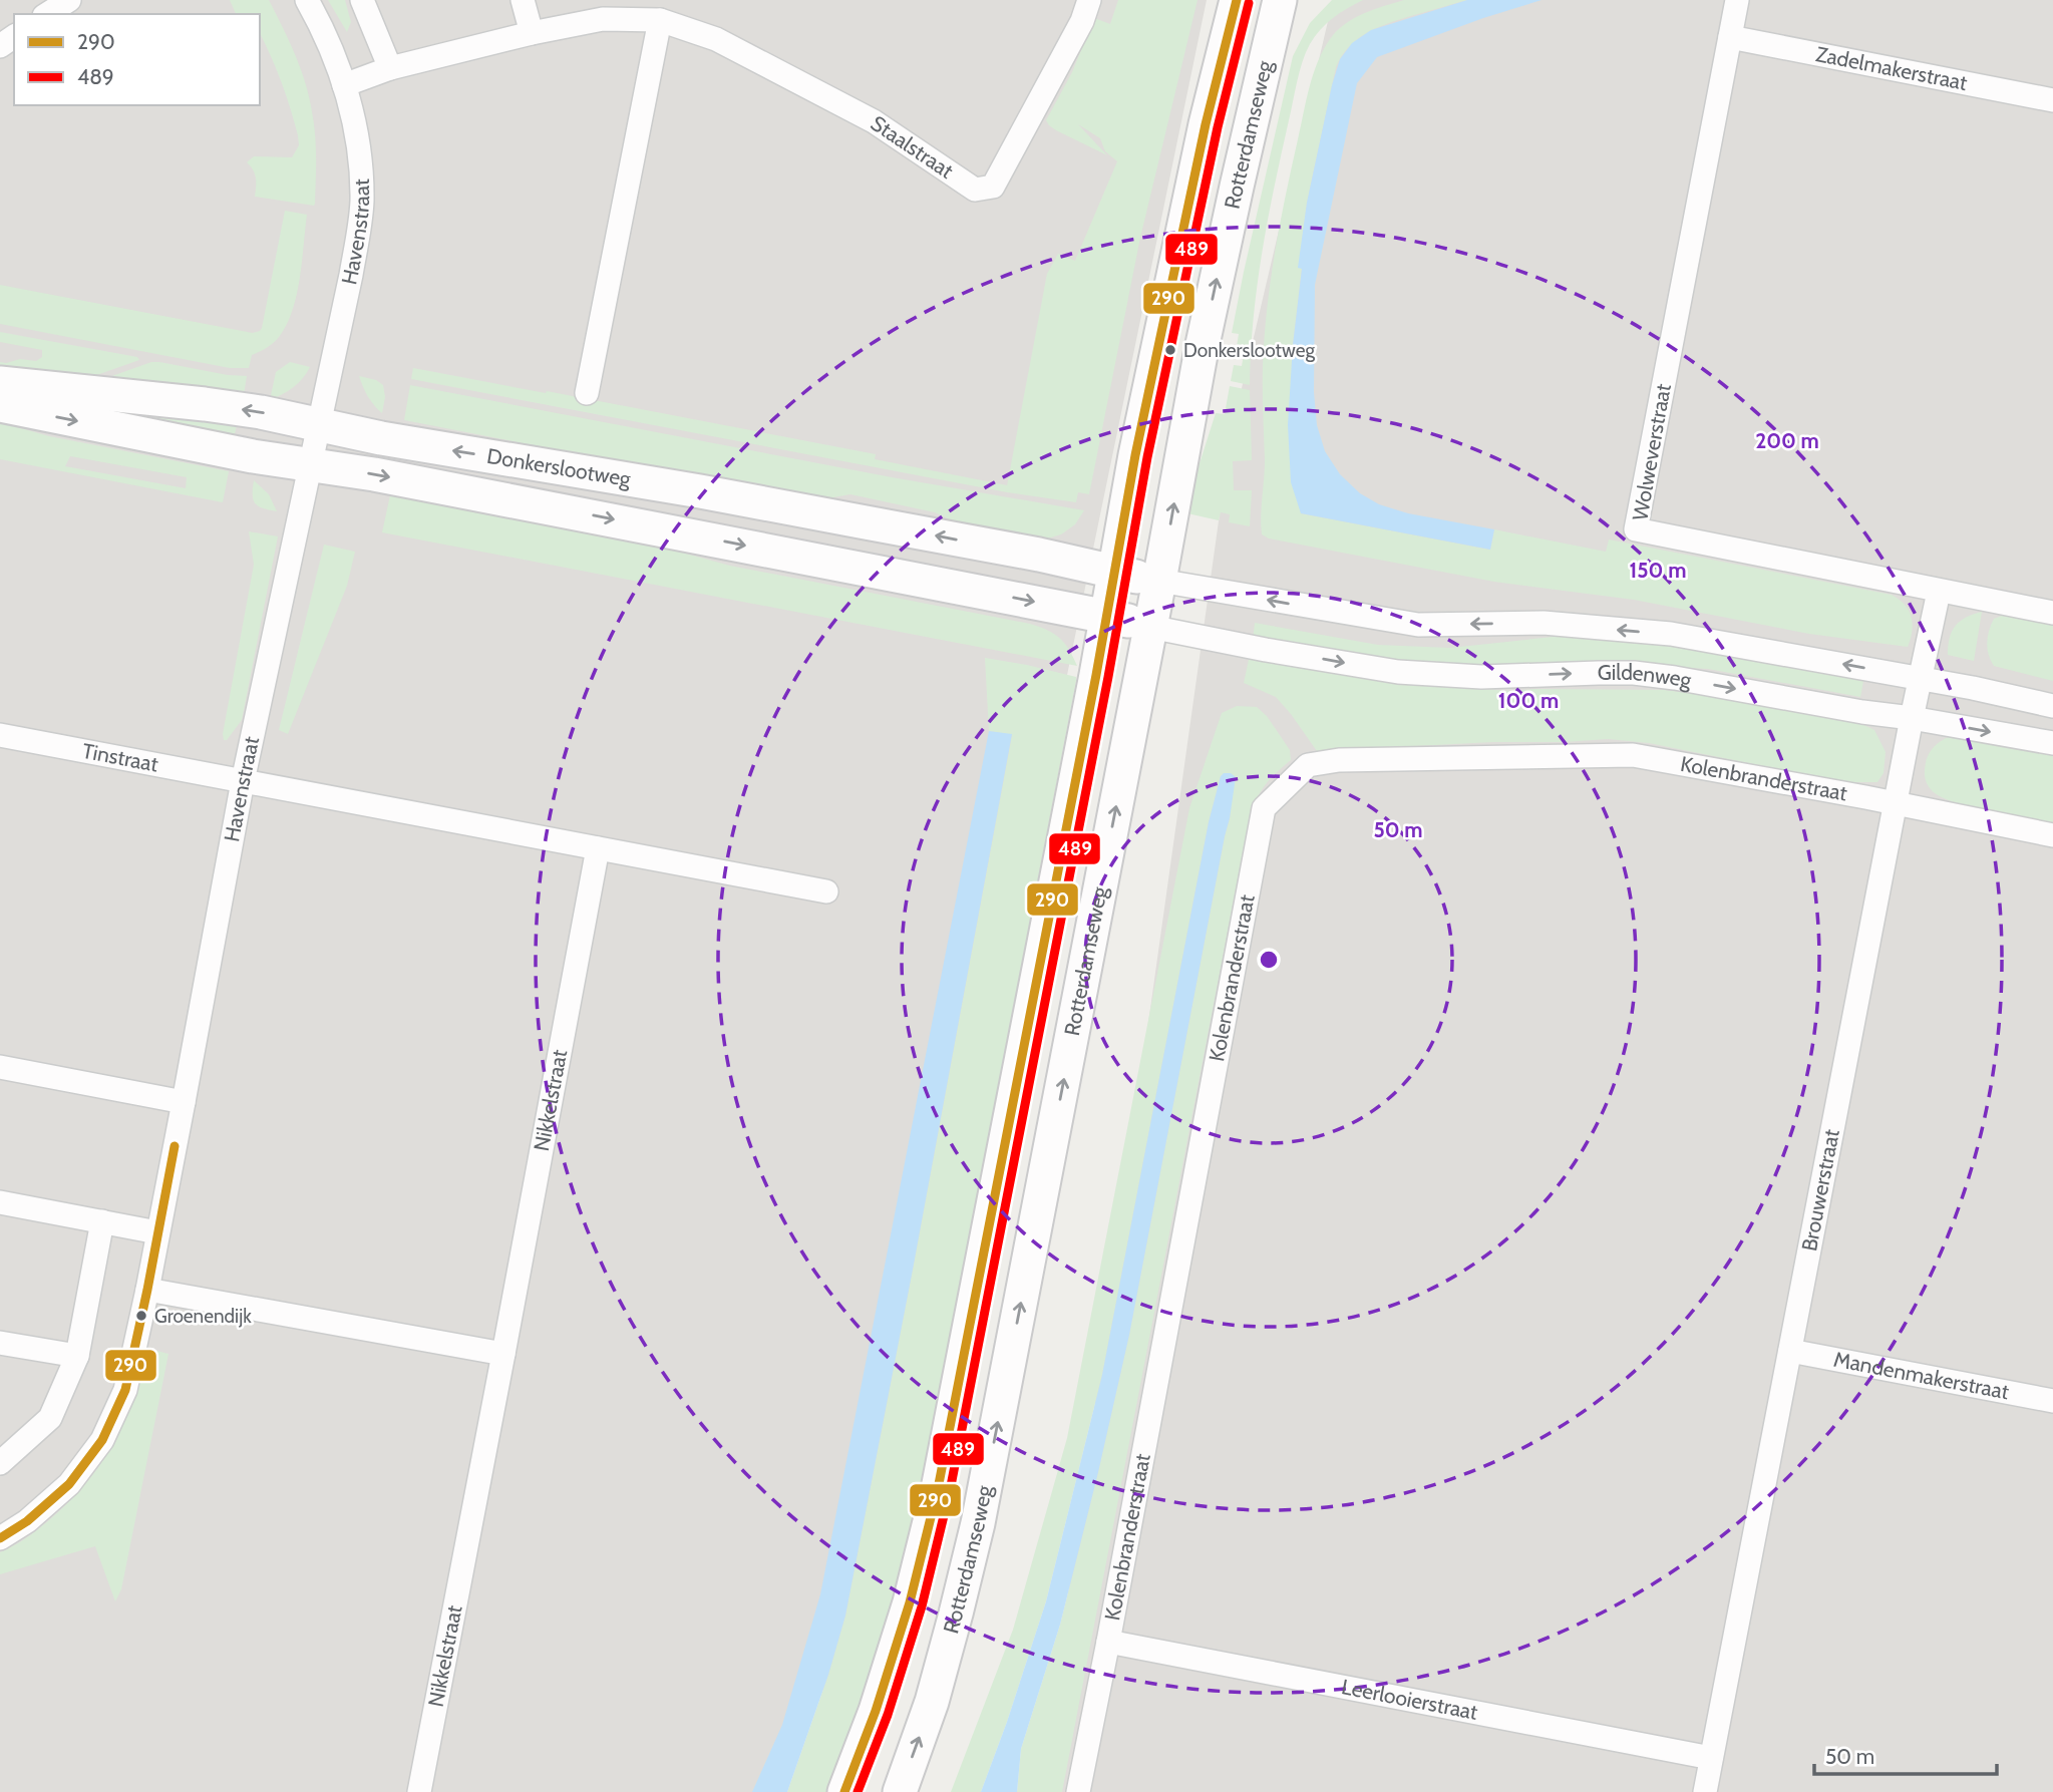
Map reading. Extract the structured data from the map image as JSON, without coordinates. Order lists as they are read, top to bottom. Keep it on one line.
{"streets":{"main road":["Rotterdamseweg","Donkerslootweg"],"street":["Zadelmakerstraat","Staalstraat","Havenstraat","Wolweverstraat","Gildenweg","Tinstraat","Kolenbranderstraat","Nikkelstraat","Brouwerstraat","Mandenmakerstraat","Leerlooierstraat"]},"crossings":[["Zadelmakerstraat","Wolweverstraat"],["Rotterdamseweg","Donkerslootweg"],["Rotterdamseweg","Gildenweg"],["Staalstraat","Havenstraat"],["Havenstraat","Donkerslootweg"],["Havenstraat","Tinstraat"],["Wolweverstraat","Brouwerstraat"],["Donkerslootweg","Gildenweg"],["Gildenweg","Brouwerstraat"],["Kolenbranderstraat","Brouwerstraat"],["Kolenbranderstraat","Leerlooierstraat"],["Brouwerstraat","Mandenmakerstraat"],["Brouwerstraat","Leerlooierstraat"]],"places":["Donkerslootweg","Groenendijk"],"lines":["transit line 290","transit line 489"],"legend":["290","489"],"scale_bar":"50 m","rings":["200 m","150 m","100 m","50 m"]}
